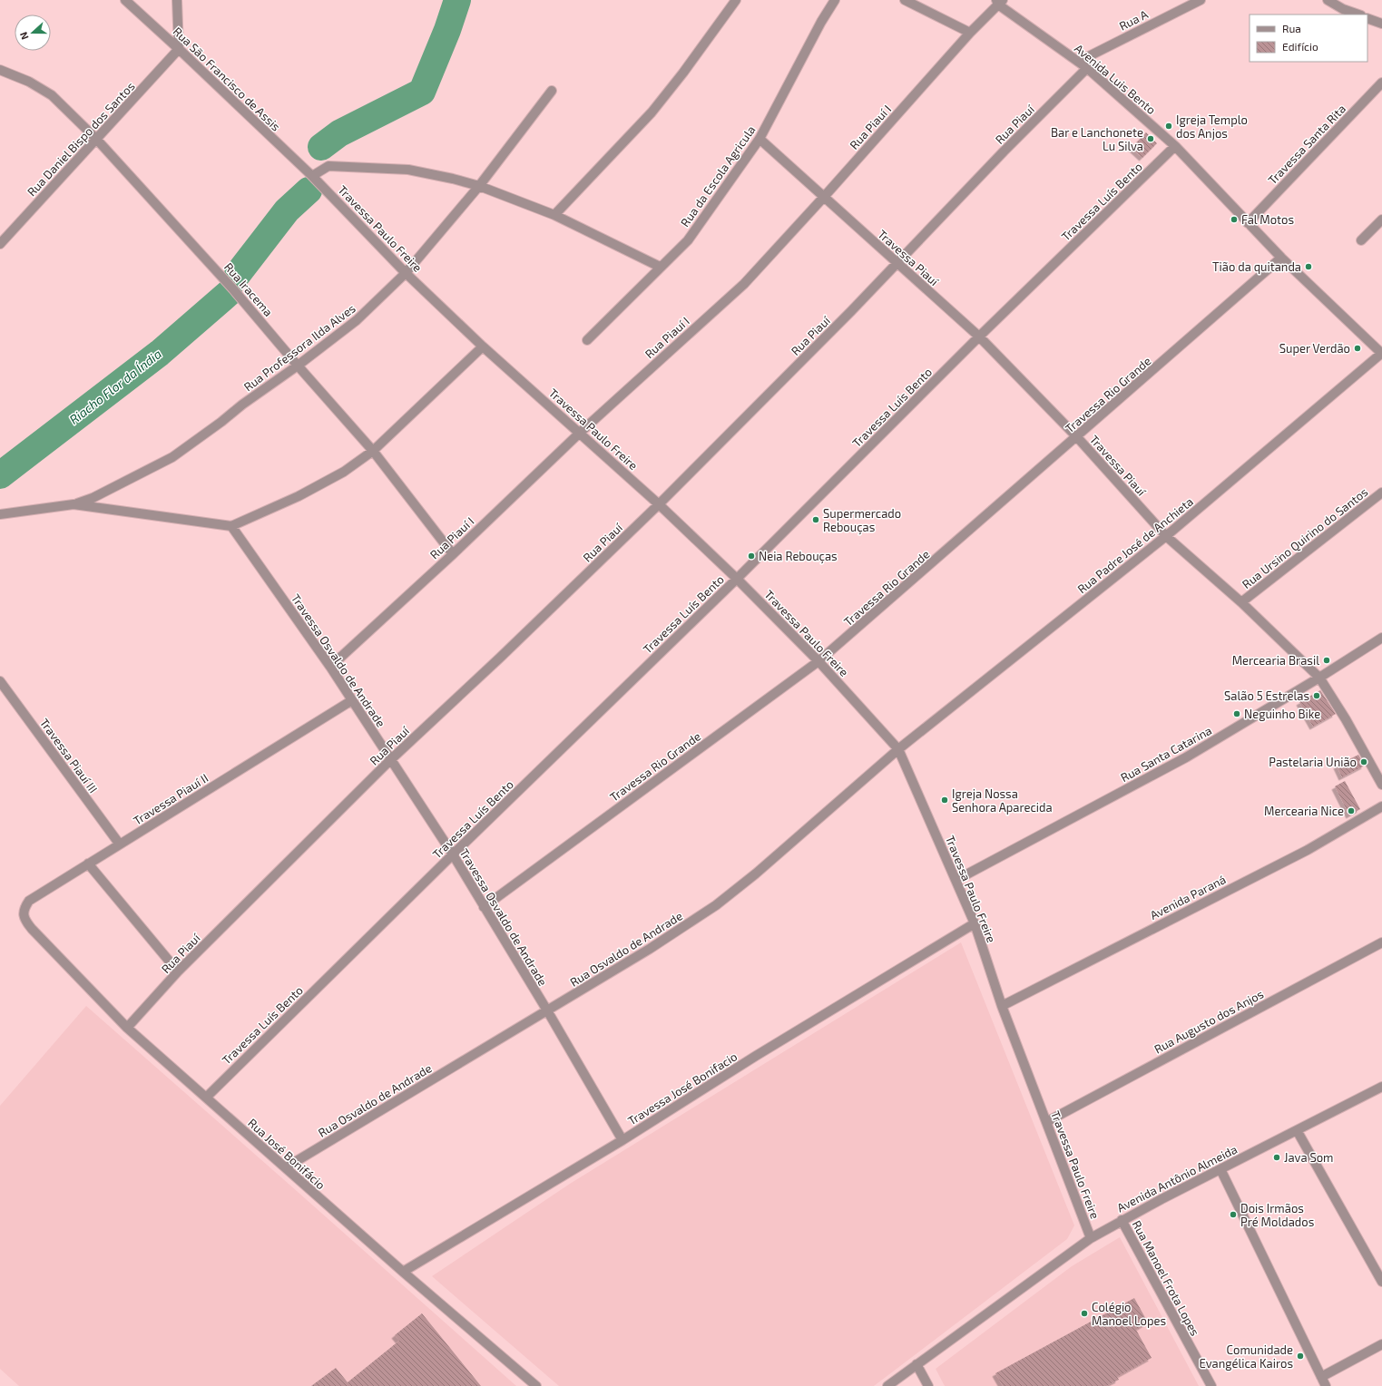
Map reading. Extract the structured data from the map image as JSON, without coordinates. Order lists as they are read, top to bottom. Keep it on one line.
{"streets":{"street":["Rua A","Rua São Francisco de Assis","Avenida Luis Bento","Rua Piauí","Rua Piauí I","Rua Daniel Bispo dos Santos","Travessa Santa Rita","Rua da Escola Agricula","Travessa Luís Bento","Travessa Paulo Freire","Travessa Piauí","Rua Iracema","Rua Professora Ilda Alves","Travessa Rio Grande","Rua Ursino Quirino do Santos","Rua Padre José de Anchieta","Travessa Osvaldo de Andrade","Rua Santa Catarina","Travessa Piauí III","Travessa Piauí II","Avenida Paraná","Rua Osvaldo de Andrade","Rua Augusto dos Anjos","Travessa José Bonifacio","Rua José Bonifácio","Avenida Antônio Almeida","Rua Manoel Frota Lopes"]},"crossings":[["Rua A","Avenida Luis Bento"],["Rua São Francisco de Assis","Rua Daniel Bispo dos Santos"],["Rua São Francisco de Assis","Travessa Paulo Freire"],["Avenida Luis Bento","Rua Piauí"],["Avenida Luis Bento","Rua Piauí I"],["Avenida Luis Bento","Travessa Santa Rita"],["Avenida Luis Bento","Travessa Luís Bento"],["Avenida Luis Bento","Travessa Rio Grande"],["Avenida Luis Bento","Rua Padre José de Anchieta"],["Rua Piauí","Travessa Paulo Freire"],["Rua Piauí","Travessa Piauí"],["Rua Piauí","Travessa Osvaldo de Andrade"],["Rua Piauí","Rua José Bonifácio"],["Rua Piauí I","Travessa Paulo Freire"],["Rua Piauí I","Travessa Piauí"],["Rua Piauí I","Rua Iracema"],["Rua Piauí I","Travessa Osvaldo de Andrade"],["Rua Daniel Bispo dos Santos","Rua Iracema"],["Rua da Escola Agricula","Travessa Piauí"],["Travessa Luís Bento","Travessa Paulo Freire"],["Travessa Luís Bento","Travessa Piauí"],["Travessa Luís Bento","Travessa Osvaldo de Andrade"],["Travessa Luís Bento","Rua José Bonifácio"],["Travessa Paulo Freire","Rua Professora Ilda Alves"],["Travessa Paulo Freire","Travessa Rio Grande"],["Travessa Paulo Freire","Rua Padre José de Anchieta"],["Travessa Paulo Freire","Rua Santa Catarina"],["Travessa Paulo Freire","Avenida Paraná"],["Travessa Paulo Freire","Rua Osvaldo de Andrade"],["Travessa Paulo Freire","Rua Augusto dos Anjos"],["Travessa Paulo Freire","Travessa José Bonifacio"],["Travessa Paulo Freire","Avenida Antônio Almeida"],["Travessa Piauí","Travessa Rio Grande"],["Travessa Piauí","Rua Ursino Quirino do Santos"],["Travessa Piauí","Rua Padre José de Anchieta"],["Travessa Piauí","Rua Santa Catarina"],["Rua Iracema","Rua Professora Ilda Alves"],["Travessa Rio Grande","Travessa Osvaldo de Andrade"],["Rua Padre José de Anchieta","Rua Osvaldo de Andrade"],["Travessa Osvaldo de Andrade","Travessa Piauí II"],["Travessa Osvaldo de Andrade","Rua Osvaldo de Andrade"],["Travessa Osvaldo de Andrade","Travessa José Bonifacio"],["Travessa Piauí III","Travessa Piauí II"],["Travessa Piauí II","Rua José Bonifácio"],["Rua Osvaldo de Andrade","Rua José Bonifácio"],["Travessa José Bonifacio","Rua José Bonifácio"],["Avenida Antônio Almeida","Rua Manoel Frota Lopes"]],"water":["Riacho Flor da Índia"],"places":["Igreja Templo dos Anjos","Bar e Lanchonete Lu Silva","Fal Motos","Tião da quitanda","Super Verdão","Supermercado Rebouças","Neia Rebouças","Mercearia Brasil","Salão 5 Estrelas","Neguinho Bike","Pastelaria União","Igreja Nossa Senhora Aparecida","Mercearia Nice","Java Som","Dois Irmãos Pré Moldados","Colégio Manoel Lopes","Comunidade Evangélica Kairos"],"legend":["Rua","Edifício"],"north":"left"}
